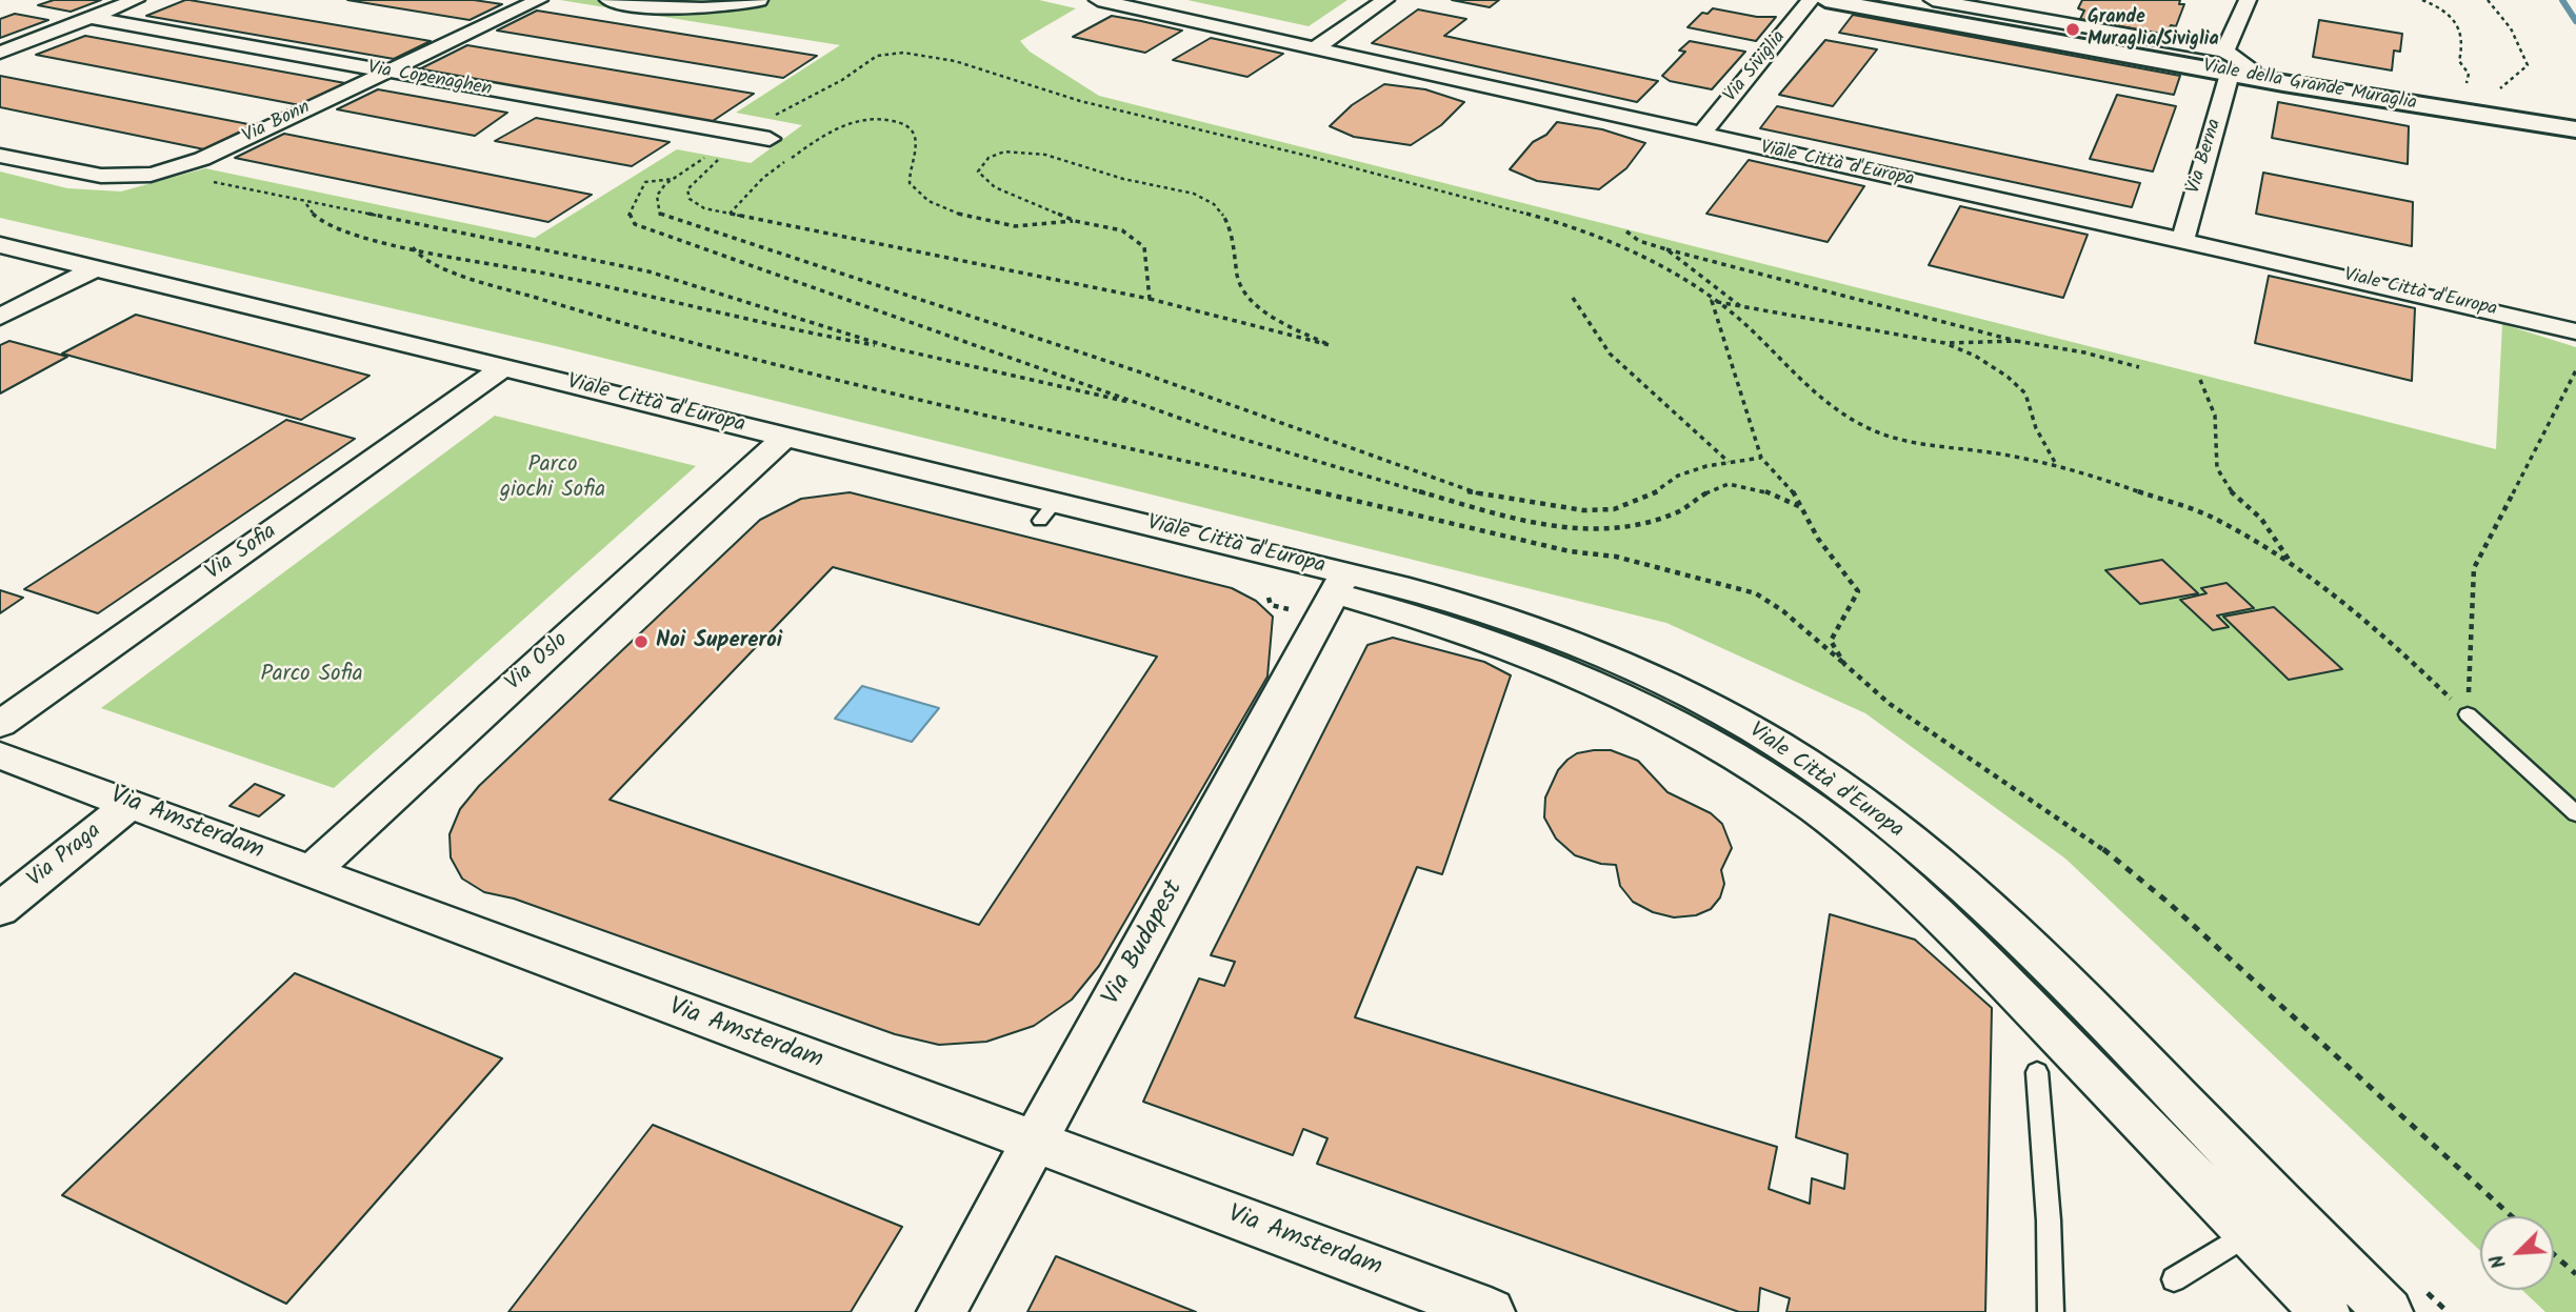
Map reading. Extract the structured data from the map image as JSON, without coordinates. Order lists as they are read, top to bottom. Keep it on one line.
{"streets":{"street":["Via Siviglia","Via Copenaghen","Viale della Grande Muraglia","Via Bonn","Via Berna","Viale Città d'Europa","Via Sofia","Via Oslo","Via Amsterdam","Via Praga","Via Budapest"]},"crossings":[["Via Siviglia","Viale Città d'Europa"],["Via Copenaghen","Via Bonn"],["Viale della Grande Muraglia","Via Berna"],["Via Berna","Viale Città d'Europa"],["Viale Città d'Europa","Via Sofia"],["Viale Città d'Europa","Via Oslo"],["Viale Città d'Europa","Via Budapest"],["Via Oslo","Via Amsterdam"],["Via Amsterdam","Via Praga"],["Via Amsterdam","Via Budapest"]],"parks":["Parco giochi Sofia","Parco Sofia"],"places":["Grande Muraglia/Siviglia","Noi Supereroi"],"north":"bottom left"}
